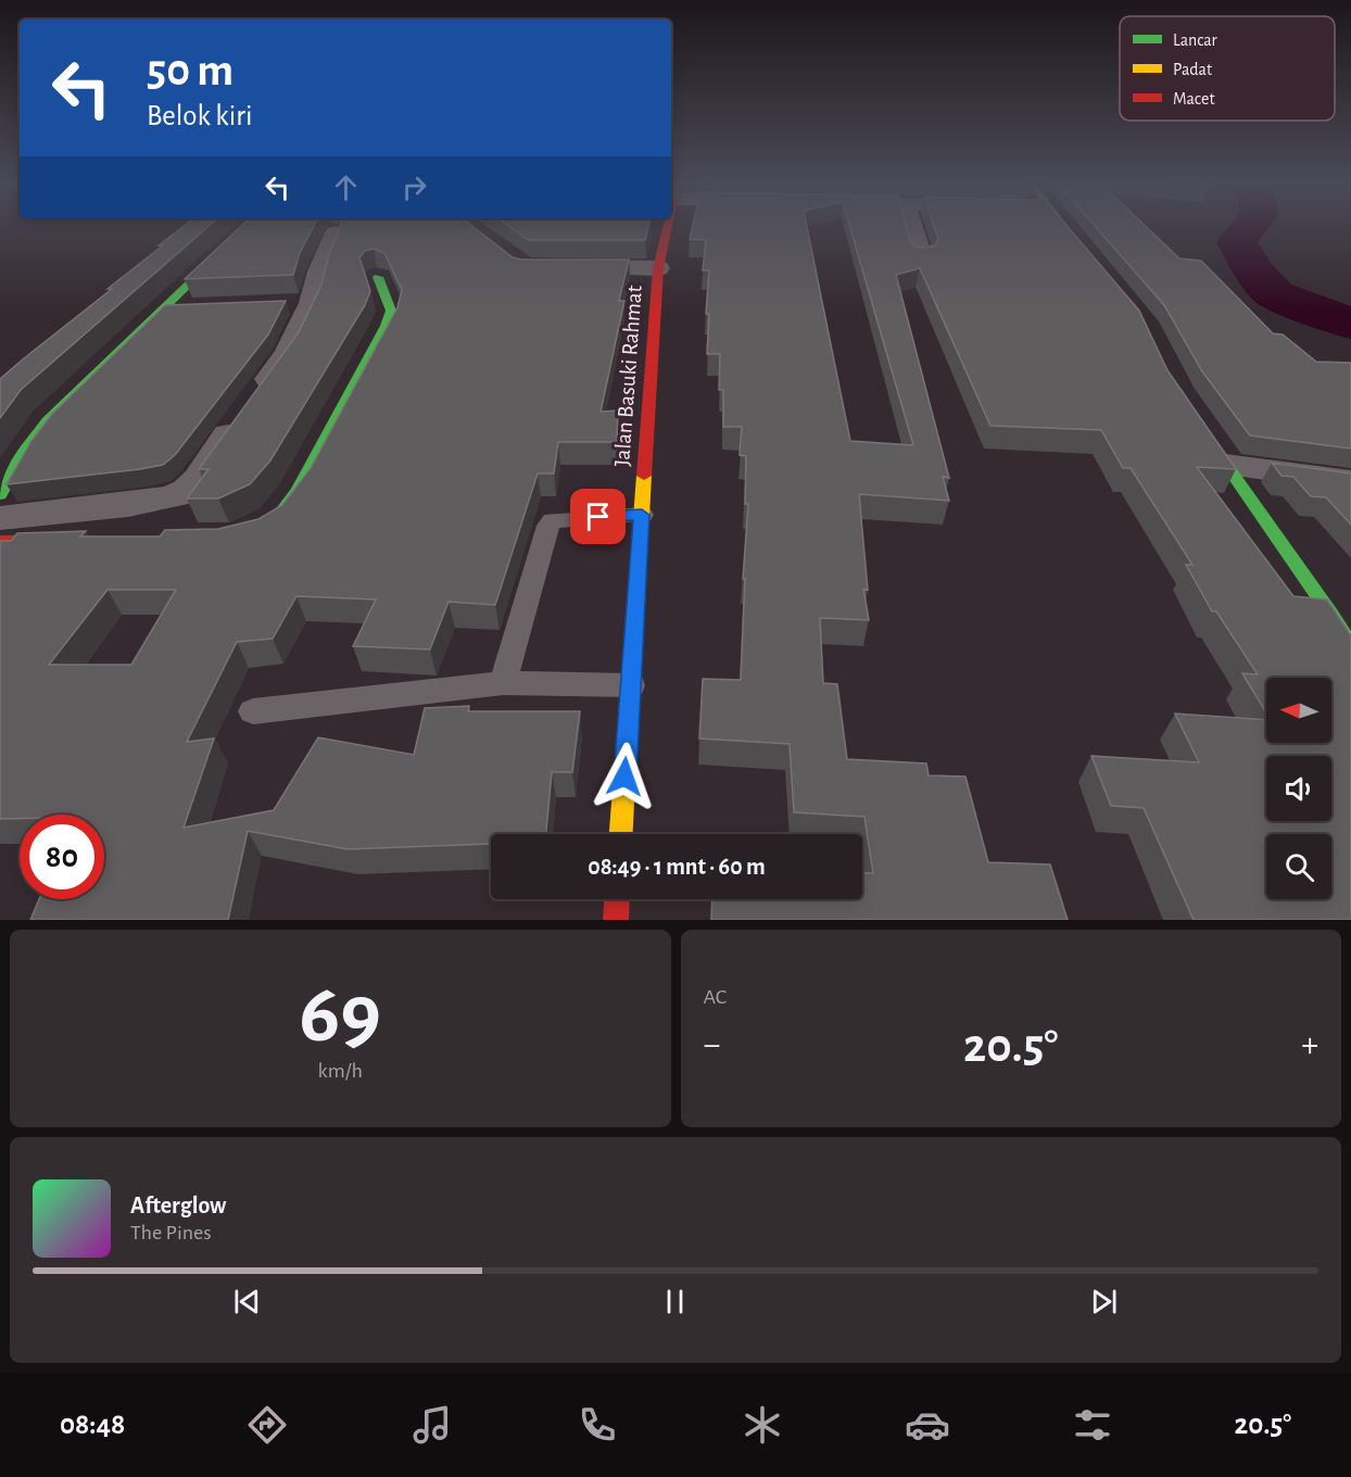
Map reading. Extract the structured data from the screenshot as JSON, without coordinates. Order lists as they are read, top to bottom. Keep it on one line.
{"streets":{"main road":["Jalan Basuki Rahmat"]},"legend":["Lancar","Padat","Macet"],"north":"left","page":{"turn":["50 m","Belok kiri"],"limit":"80","trip":"08:49 · 1 mnt · 60 m","tile":[["69","km/h"],"AC"],"heat":["−","20.5°","+"],"song":["Afterglow","The Pines"],"tabs":["08:48","20.5°"]}}
